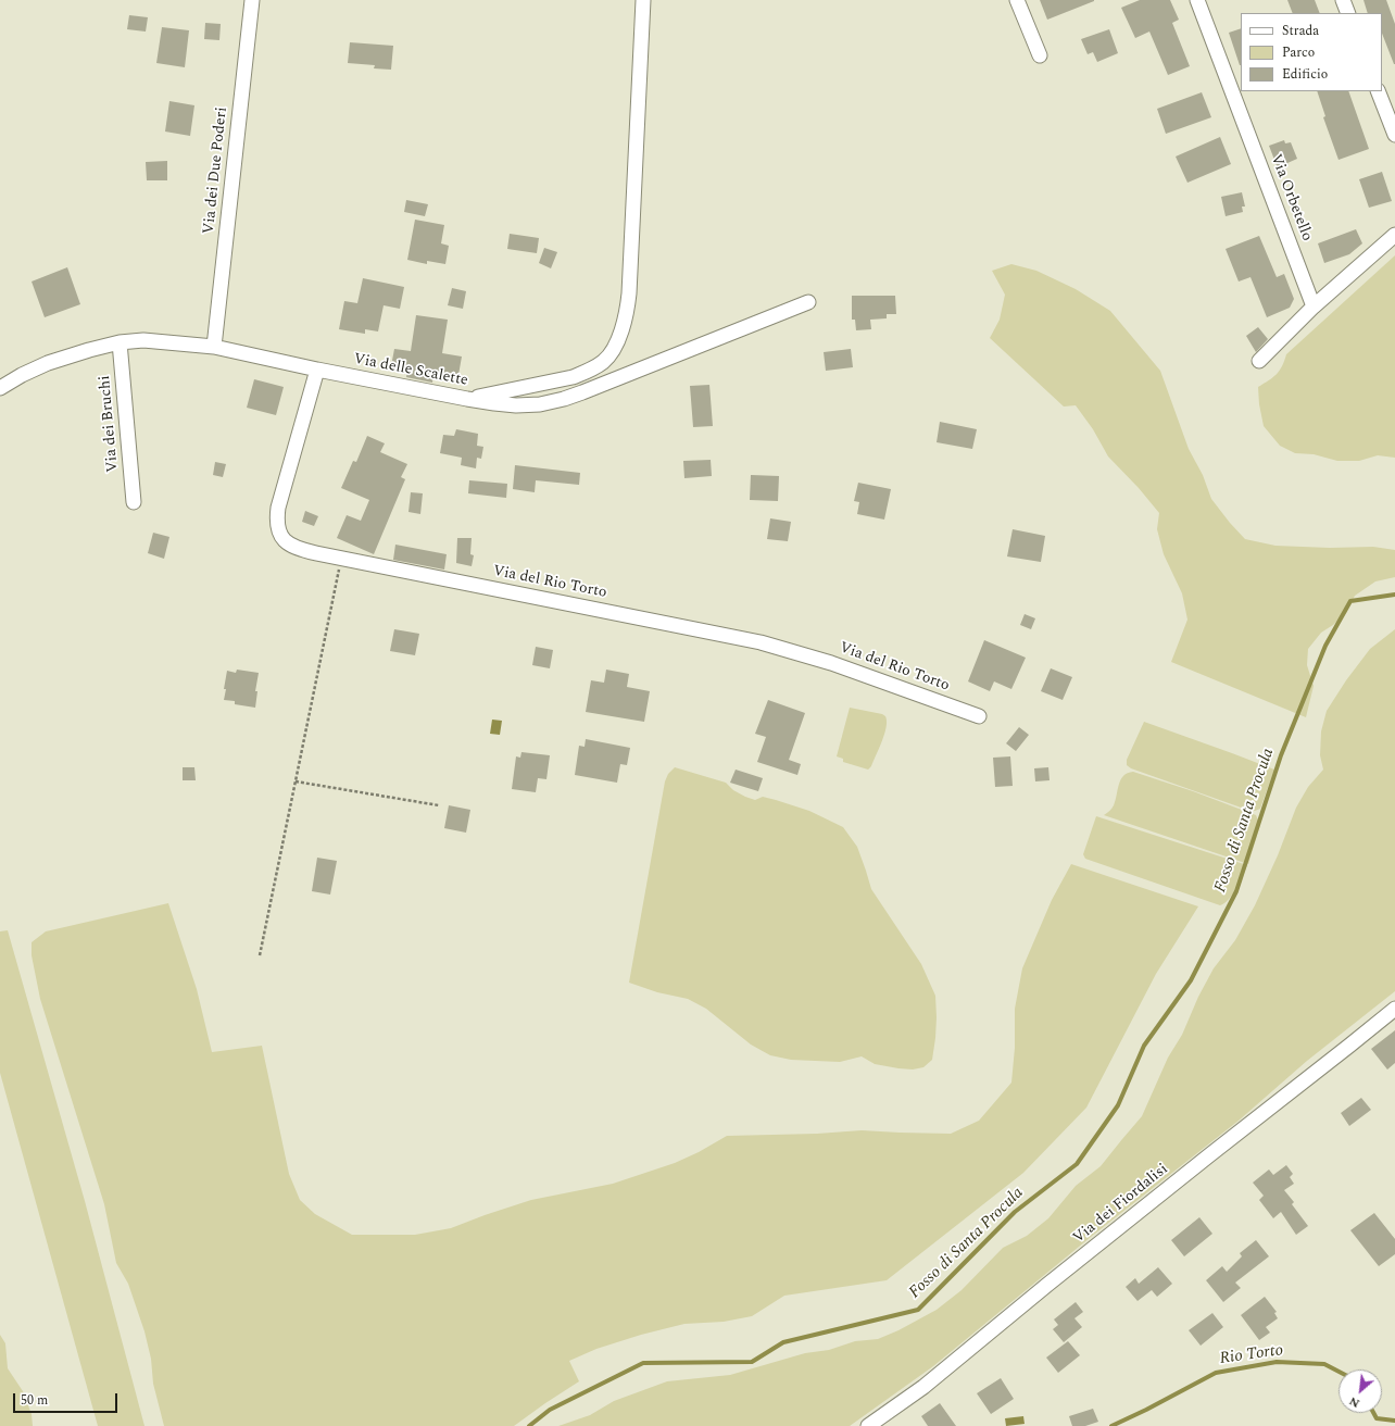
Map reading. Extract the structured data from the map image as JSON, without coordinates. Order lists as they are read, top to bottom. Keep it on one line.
{"streets":{"street":["Via dei Due Poderi","Via Orbetello","Via delle Scalette","Via dei Bruchi","Via del Rio Torto","Via dei Fiordalisi"]},"crossings":[["Via dei Due Poderi","Via delle Scalette"],["Via delle Scalette","Via dei Bruchi"],["Via delle Scalette","Via del Rio Torto"]],"water":["Fosso di Santa Procula","Rio Torto"],"legend":["Strada","Parco","Edificio"],"scale_bar":"50 m","north":"bottom left"}
